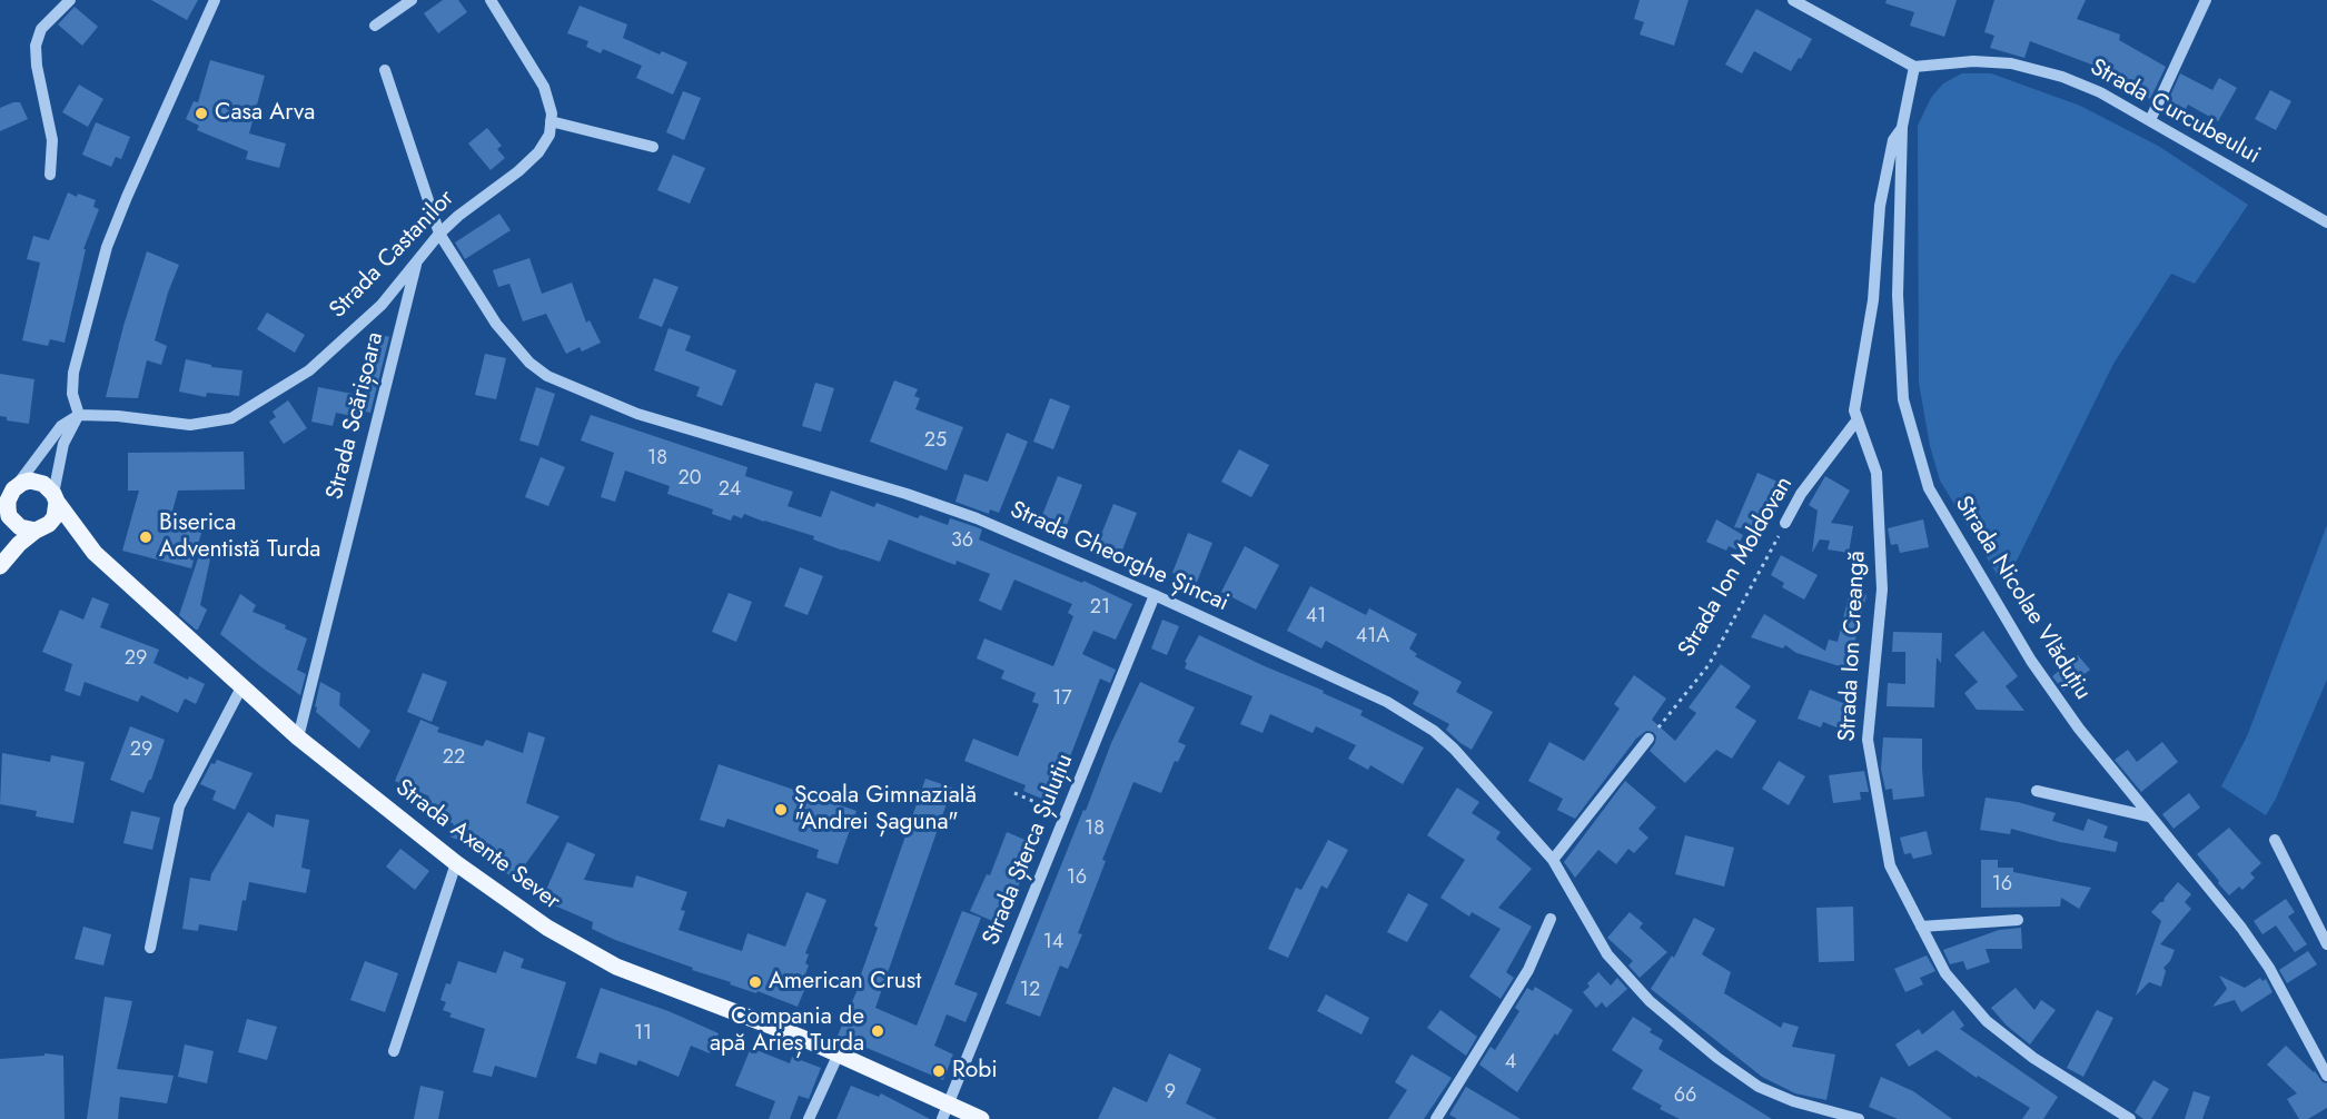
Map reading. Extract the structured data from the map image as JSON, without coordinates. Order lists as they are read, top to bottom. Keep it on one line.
{"streets":{"main road":["Strada Axente Sever"],"street":["Strada Curcubeului","Strada Castanilor","Strada Scărișoara","Strada Gheorghe Șincai","Strada Ion Moldovan","Strada Nicolae Vlăduțiu","Strada Ion Creangă","Strada Șterca Șuluțiu"]},"crossings":[["Strada Curcubeului","Strada Nicolae Vlăduțiu"],["Strada Castanilor","Strada Scărișoara"],["Strada Castanilor","Strada Gheorghe Șincai"],["Strada Scărișoara","Strada Axente Sever"],["Strada Gheorghe Șincai","Strada Șterca Șuluțiu"],["Strada Ion Moldovan","Strada Ion Creangă"],["Strada Nicolae Vlăduțiu","Strada Ion Creangă"],["Strada Axente Sever","Strada Șterca Șuluțiu"]],"places":["Casa Arva","Biserica Adventistă Turda","Școala Gimnazială \"Andrei Șaguna\"","American Crust","Compania de apă Arieș Turda","Robi"],"house_numbers":["25","18","20","24","36","21","41","41A","29","17","29","22","18","16","16","14","12","11","4","9","66"]}
